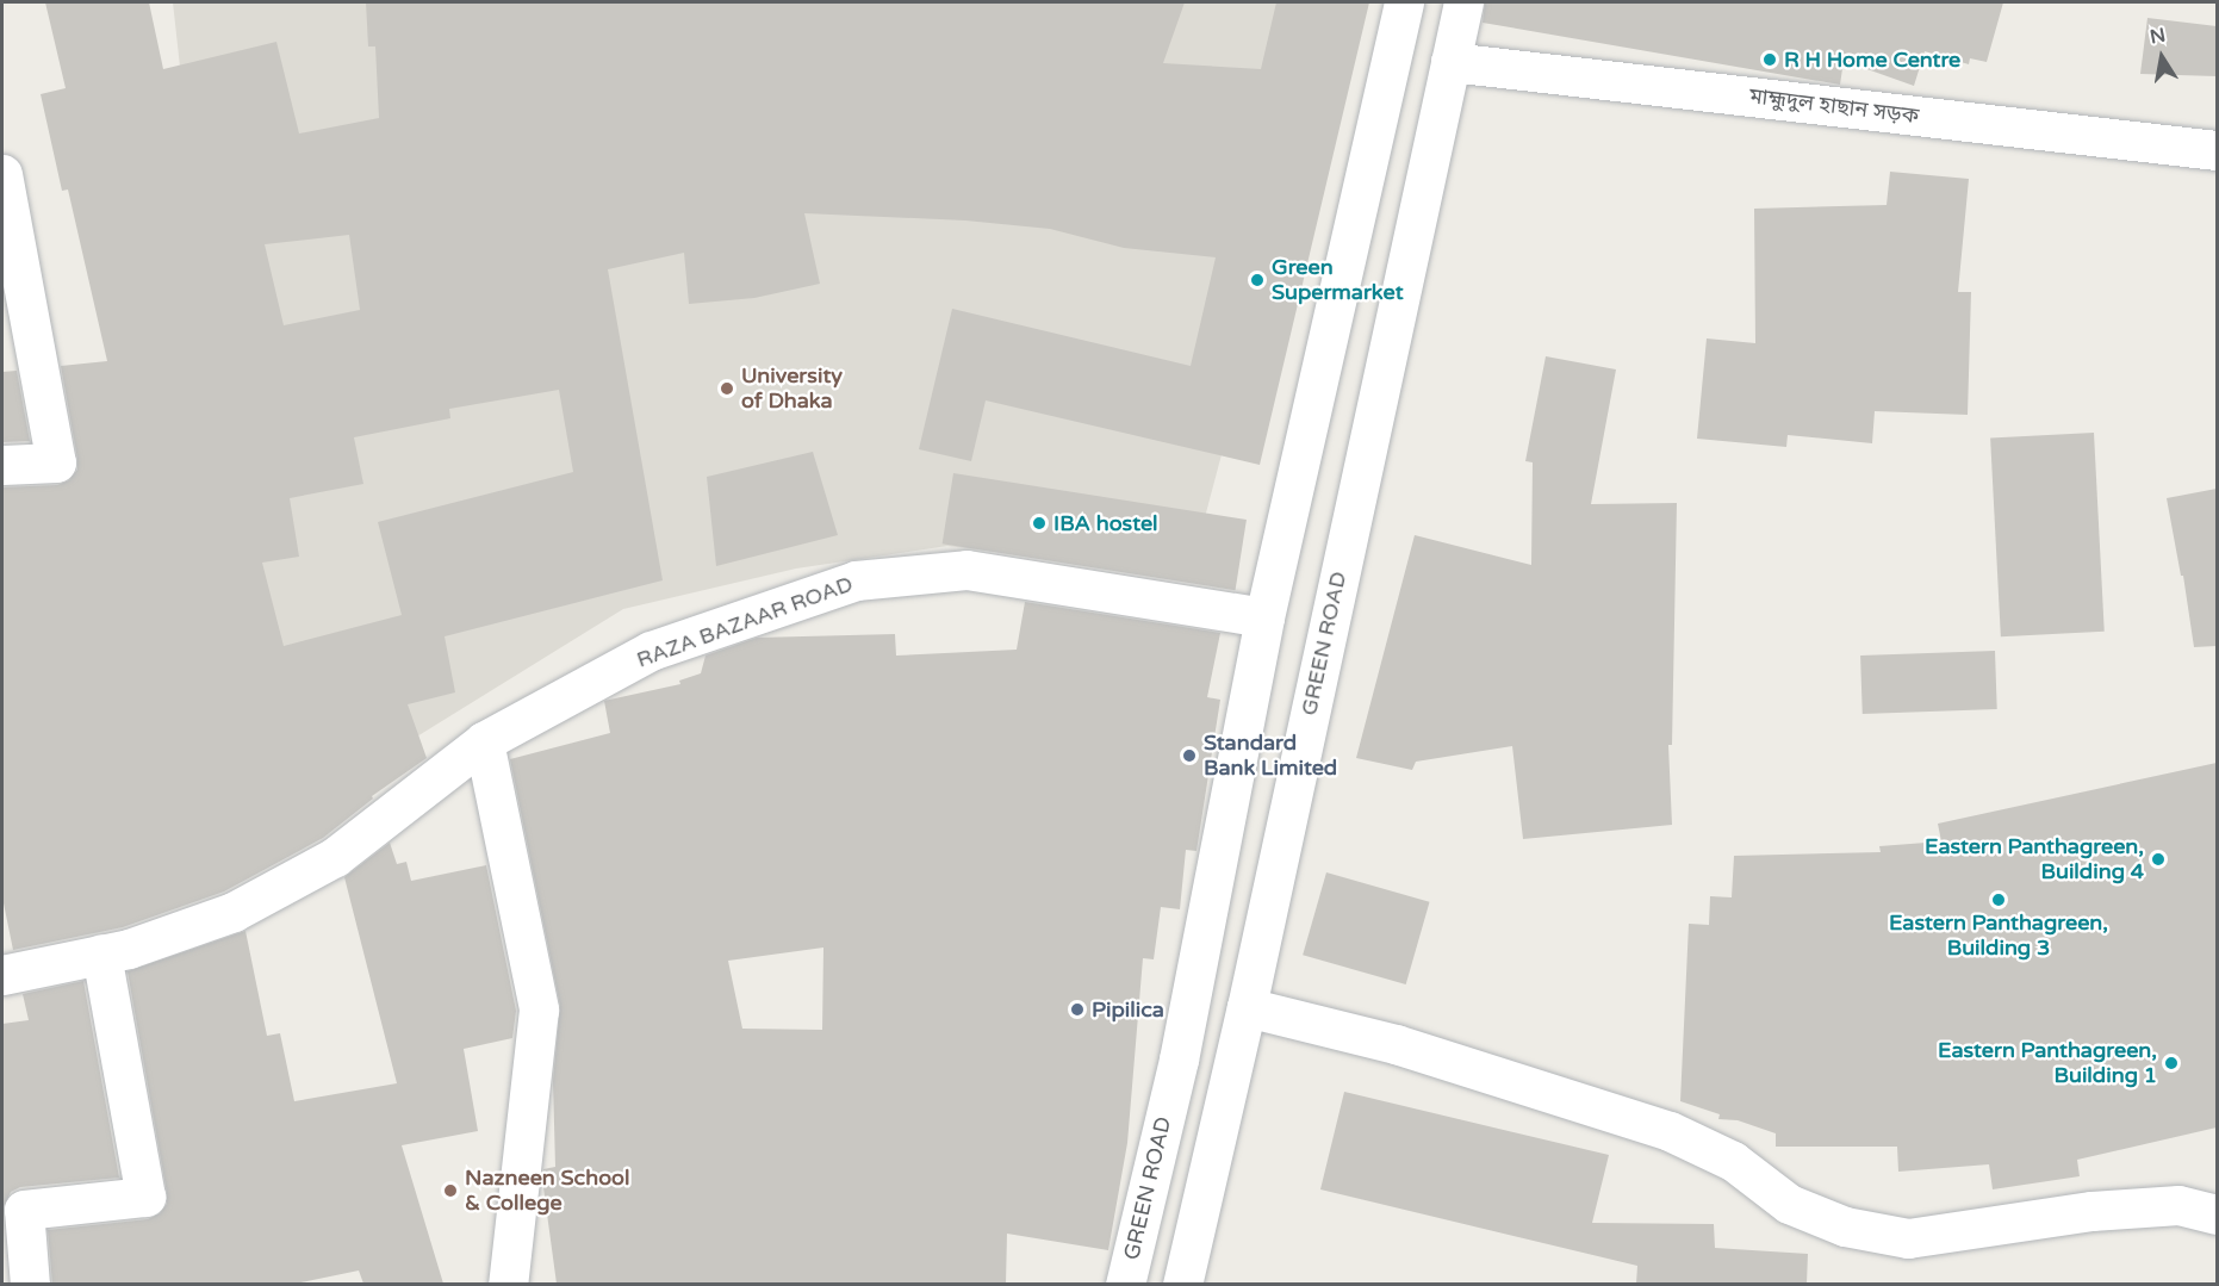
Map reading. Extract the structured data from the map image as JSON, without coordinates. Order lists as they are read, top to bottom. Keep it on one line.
{"streets":{"street":["মাহ্মুদুল হাছান সড়ক","RAZA BAZAAR ROAD","GREEN ROAD"]},"crossings":[["মাহ্মুদুল হাছান সড়ক","GREEN ROAD"],["RAZA BAZAAR ROAD","GREEN ROAD"]],"places":["R H Home Centre","Green Supermarket","University of Dhaka","IBA hostel","Standard Bank Limited","Eastern Panthagreen, Building 4","Eastern Panthagreen, Building 3","Pipilica","Eastern Panthagreen, Building 1","Nazneen School & College"],"north":"top"}
